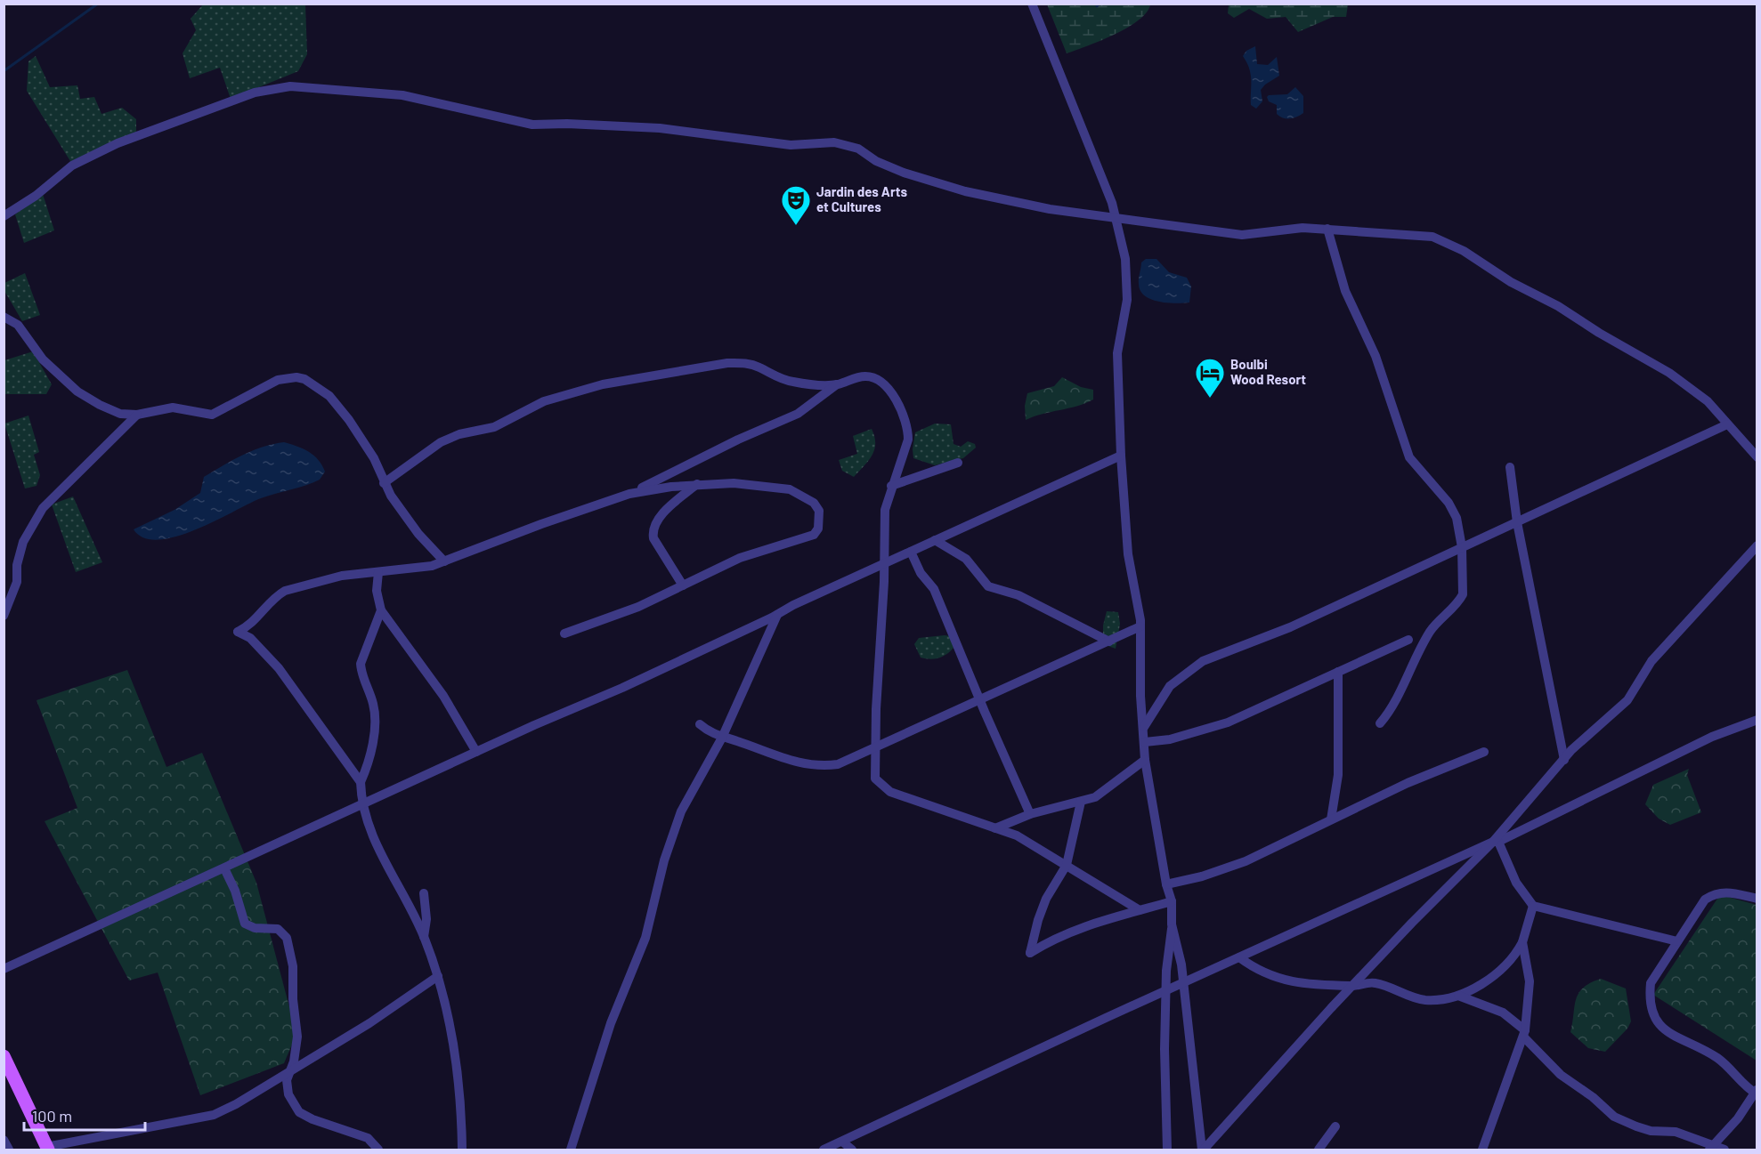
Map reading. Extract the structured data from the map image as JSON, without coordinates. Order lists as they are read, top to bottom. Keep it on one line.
{"places":{"theatre":["Jardin des Arts et Cultures"],"hotel":["Boulbi Wood Resort"]},"scale_bar":"100 m"}
